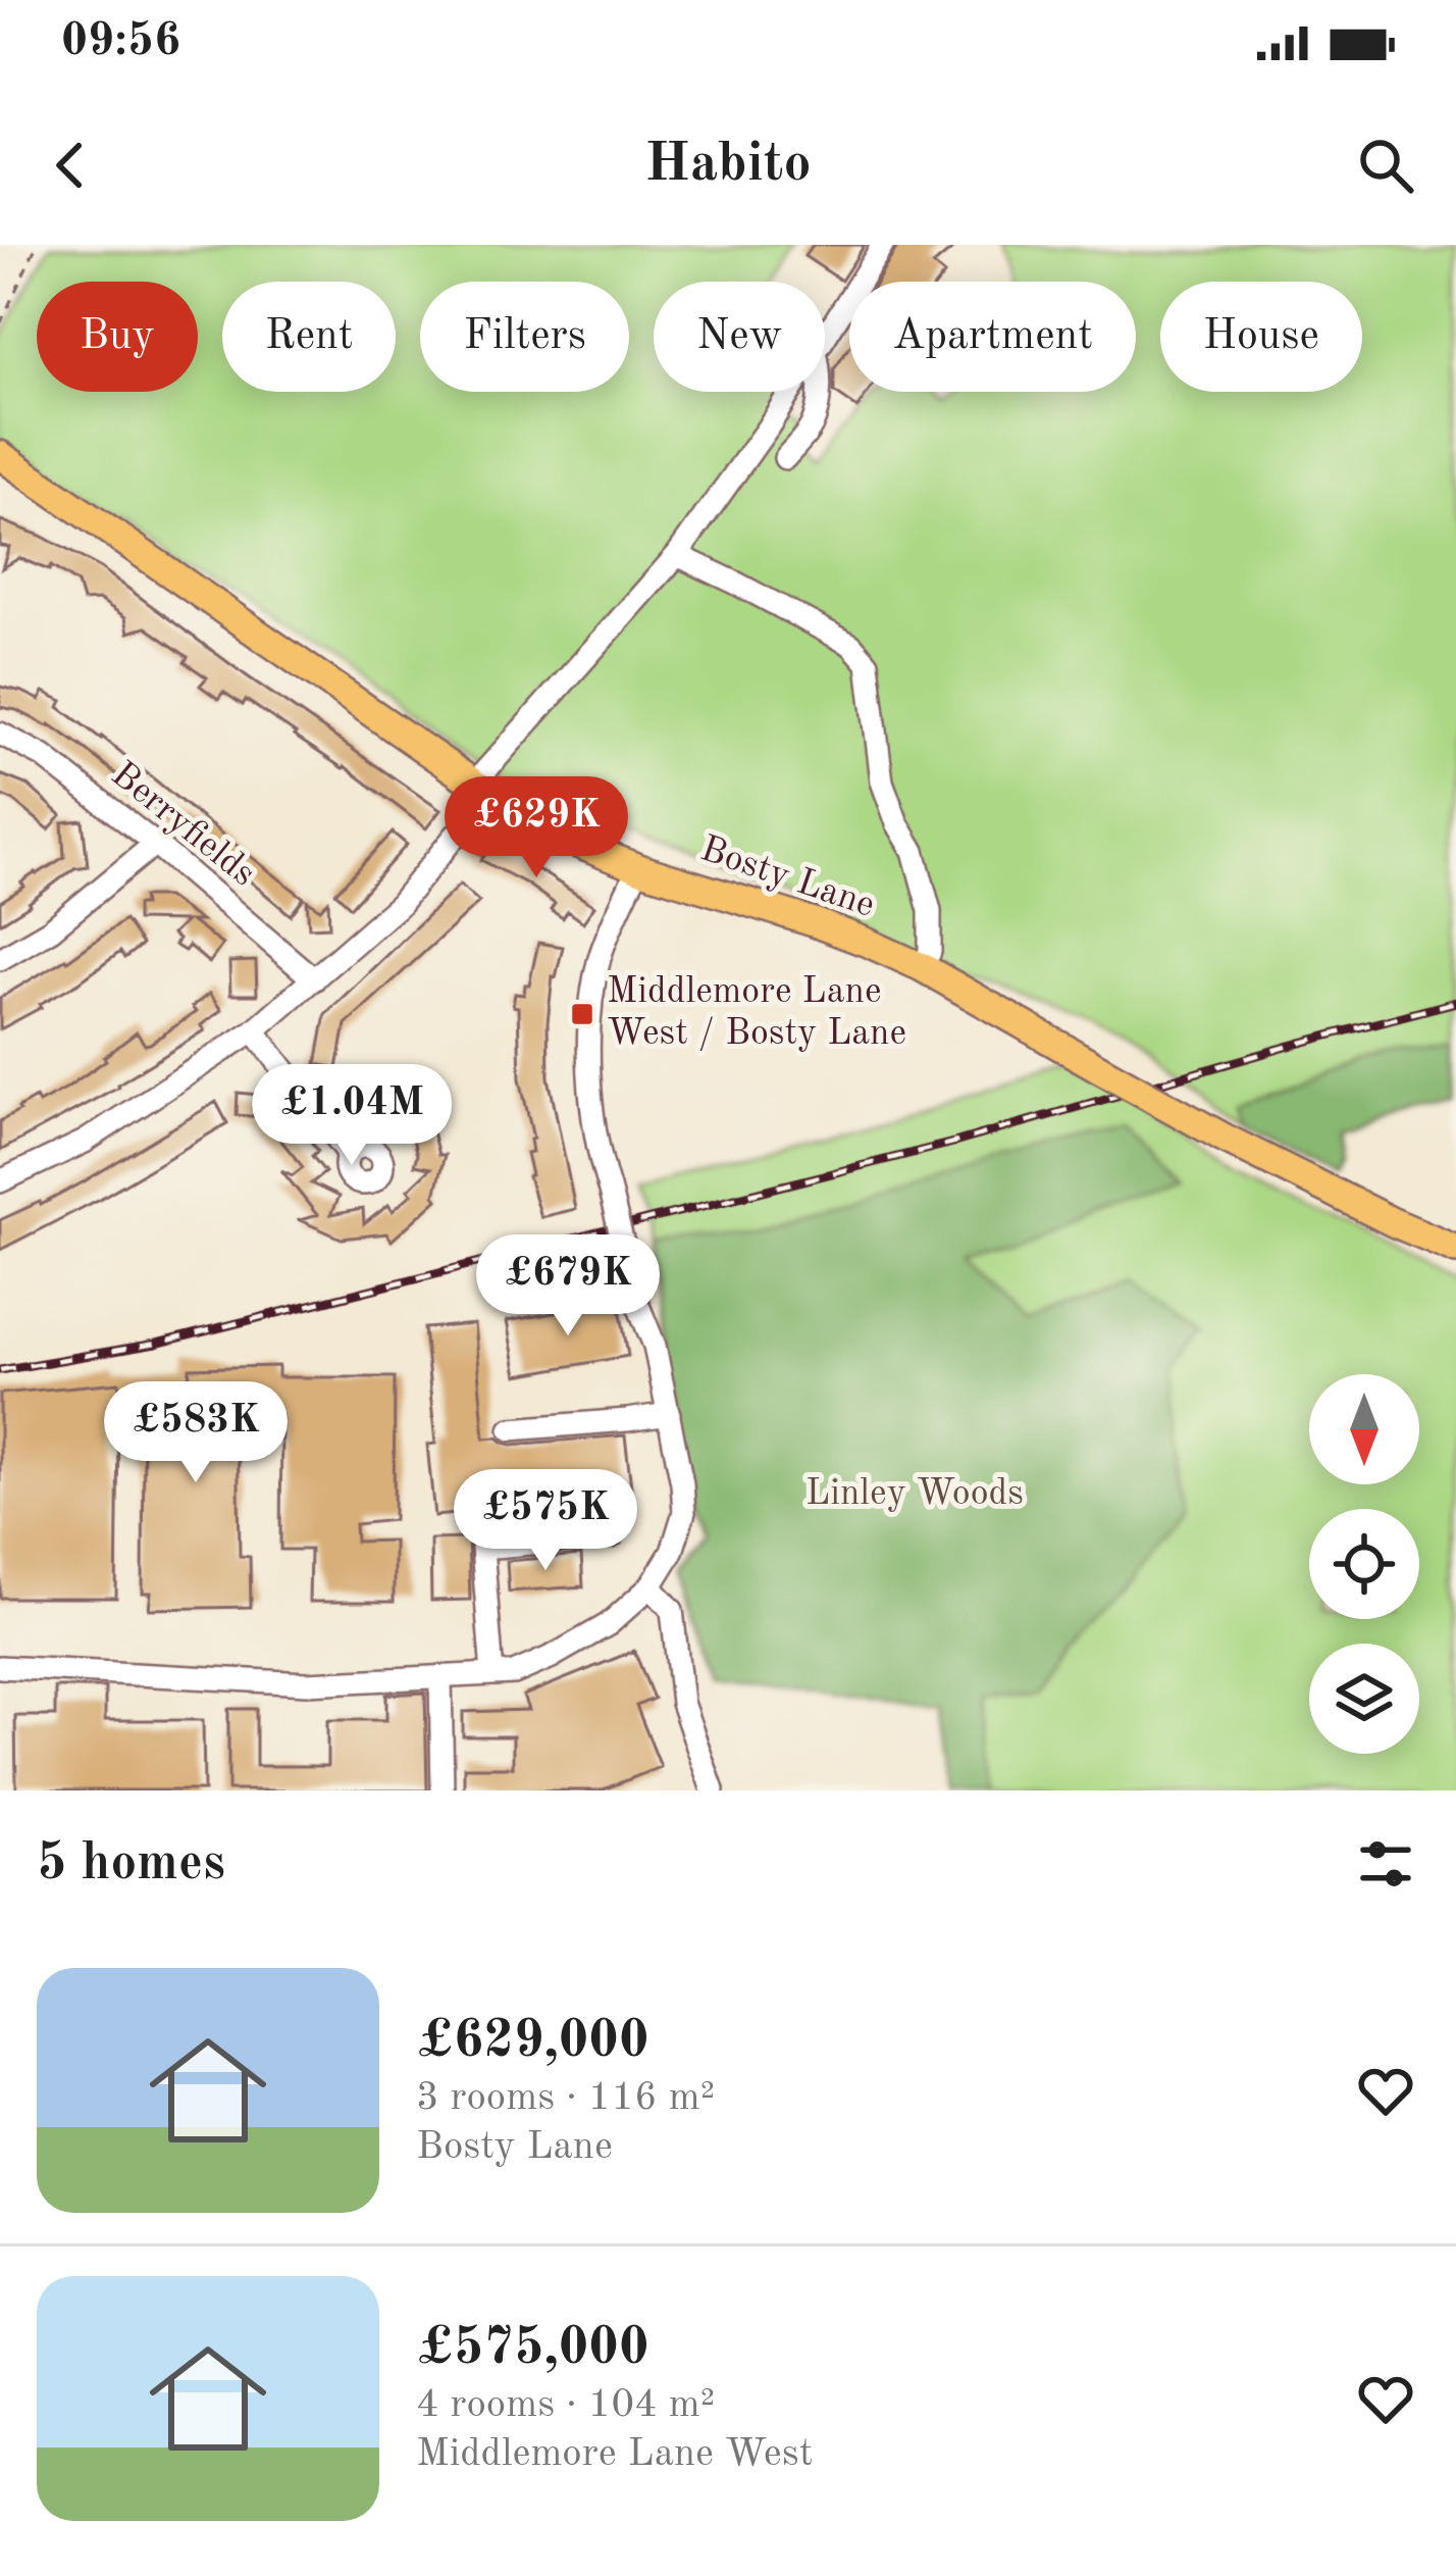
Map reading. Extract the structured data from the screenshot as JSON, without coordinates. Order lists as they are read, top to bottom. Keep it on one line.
{"streets":{"main road":["Bosty Lane"],"street":["Berryfields"]},"parks":["Linley Woods"],"places":{"transit":["Middlemore Lane West / Bosty Lane"]},"north":"bottom","page":{"status":"09:56","header":"Habito","chip":["Buy","Rent","Filters","New","Apartment","House"],"price":["£629K","£1.04M","£679K","£583K","£575K"],"heading":"5 homes","list":[{"name":"£629,000","note":"3 rooms · 116 m² · Bosty Lane"},{"name":"£575,000","note":"4 rooms · 104 m² · Middlemore Lane West"}]}}
